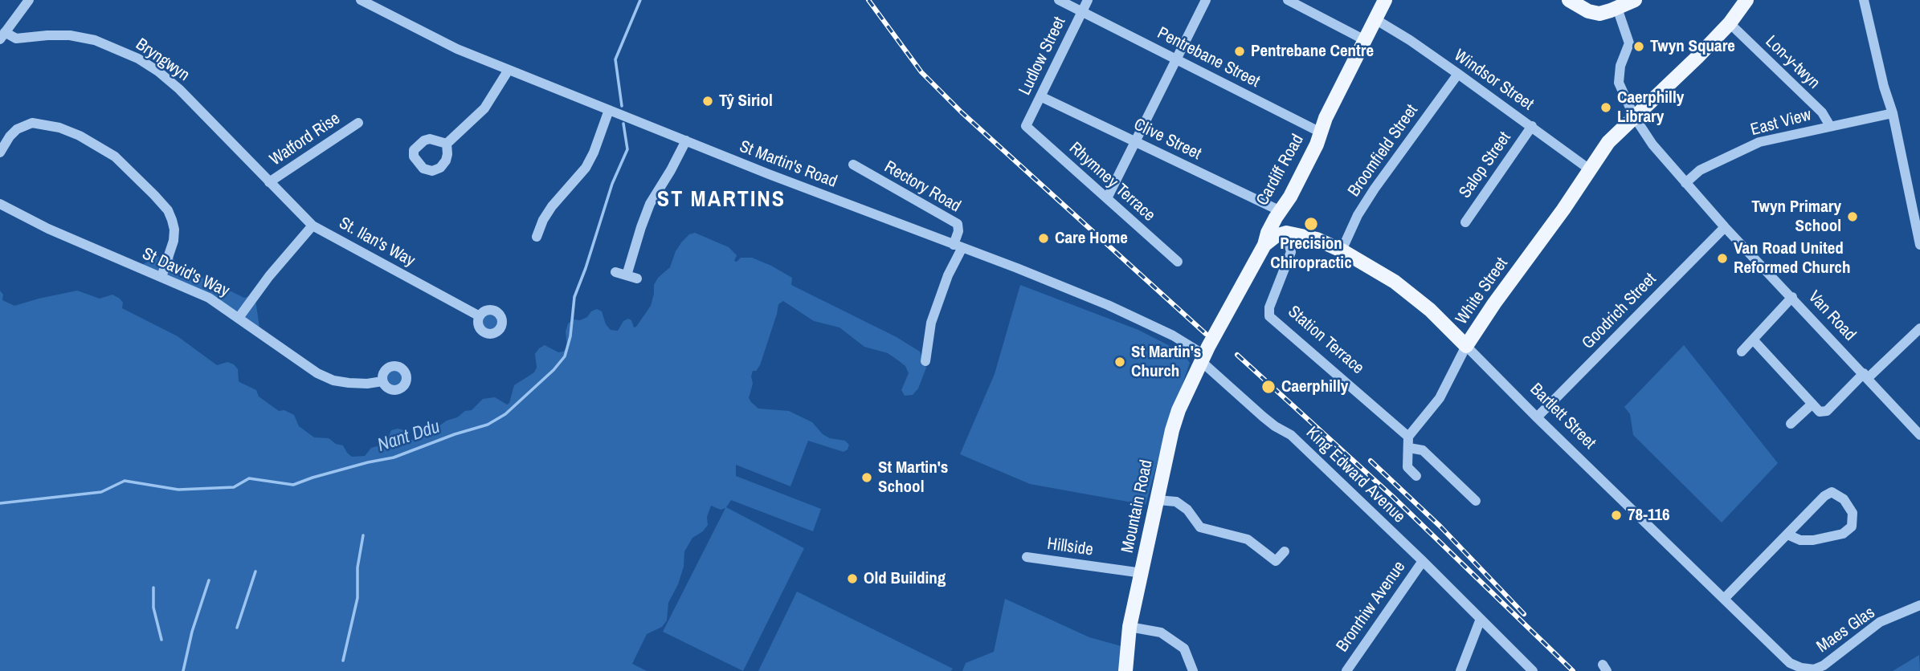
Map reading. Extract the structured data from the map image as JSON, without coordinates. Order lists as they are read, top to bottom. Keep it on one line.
{"streets":{"main road":["Cardiff Road","White Street","Station Terrace","Bartlett Street","Mountain Road"],"street":["Ludlow Street","Pentrebane Street","Bryngwyn","Lon-y-twyn","Windsor Street","East View","Watford Rise","Clive Street","Broomfield Street","St Martin's Road","Salop Street","Rhymney Terrace","Rectory Road","St. Ilan's Way","St David's Way","Goodrich Street","Van Road","King Edward Avenue","Hillside","Bronrhiw Avenue","Maes Glas"]},"crossings":[["Ludlow Street","Pentrebane Street"],["Ludlow Street","Clive Street"],["Ludlow Street","Rhymney Terrace"],["Pentrebane Street","Cardiff Road"],["Bryngwyn","Watford Rise"],["Bryngwyn","St. Ilan's Way"],["Lon-y-twyn","East View"],["Lon-y-twyn","White Street"],["Windsor Street","Broomfield Street"],["Windsor Street","Salop Street"],["Windsor Street","Cardiff Road"],["Windsor Street","White Street"],["East View","Van Road"],["Watford Rise","St. Ilan's Way"],["Clive Street","Cardiff Road"],["Clive Street","Station Terrace"],["Broomfield Street","Bartlett Street"],["St Martin's Road","Cardiff Road"],["St Martin's Road","Rectory Road"],["St Martin's Road","King Edward Avenue"],["St Martin's Road","Mountain Road"],["Cardiff Road","Station Terrace"],["Cardiff Road","King Edward Avenue"],["Cardiff Road","Mountain Road"],["White Street","Van Road"],["White Street","Station Terrace"],["White Street","Bartlett Street"],["Goodrich Street","Van Road"],["Goodrich Street","Bartlett Street"],["Station Terrace","Bartlett Street"],["Bartlett Street","Maes Glas"],["King Edward Avenue","Mountain Road"],["King Edward Avenue","Bronrhiw Avenue"],["Mountain Road","Hillside"]],"districts":["ST MARTINS"],"water":["Nant Ddu"],"places":["Twyn Square","Pentrebane Centre","Tŷ Siriol","Caerphilly Library","Twyn Primary School","Precision Chiropractic","Care Home","Van Road United Reformed Church","St Martin's Church","Caerphilly","St Martin's School","78-116","Old Building"]}
